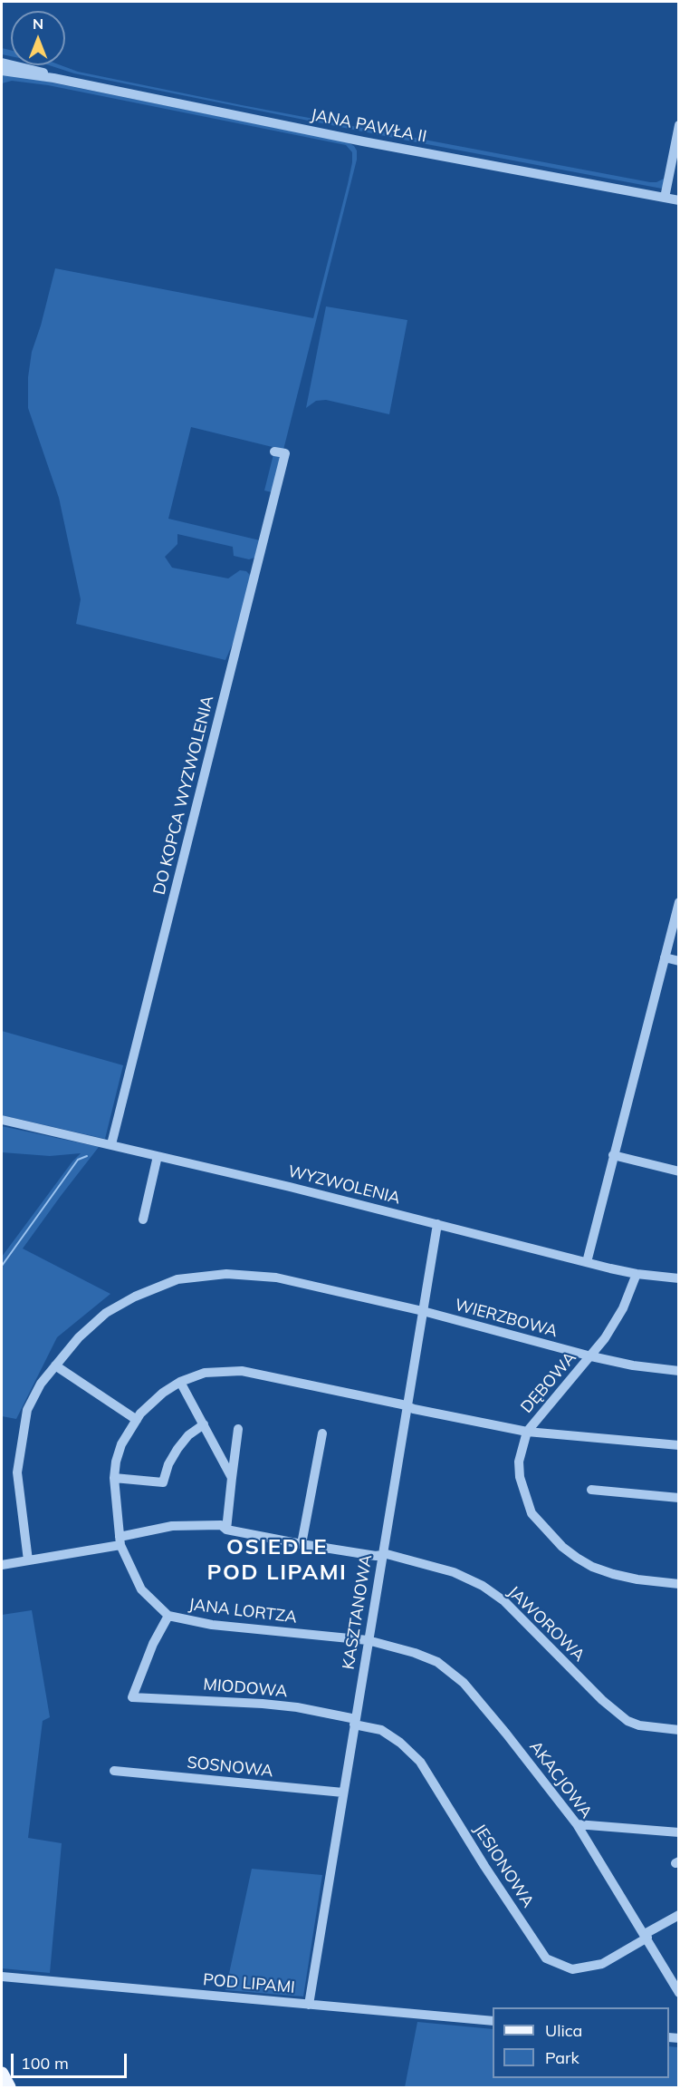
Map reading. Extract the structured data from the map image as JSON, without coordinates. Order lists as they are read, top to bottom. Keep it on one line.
{"streets":{"street":["JANA PAWŁA II","DO KOPCA WYZWOLENIA","WYZWOLENIA","WIERZBOWA","DĘBOWA","JANA LORTZA","KASZTANOWA","JAWOROWA","MIODOWA","SOSNOWA","AKACJOWA","JESIONOWA","POD LIPAMI"]},"crossings":[["DO KOPCA WYZWOLENIA","WYZWOLENIA"],["WYZWOLENIA","DĘBOWA"],["WYZWOLENIA","KASZTANOWA"],["WIERZBOWA","DĘBOWA"],["WIERZBOWA","KASZTANOWA"],["WIERZBOWA","JAWOROWA"],["DĘBOWA","JANA LORTZA"],["JANA LORTZA","KASZTANOWA"],["JANA LORTZA","JAWOROWA"],["JANA LORTZA","MIODOWA"],["JANA LORTZA","AKACJOWA"],["KASZTANOWA","JAWOROWA"],["KASZTANOWA","MIODOWA"],["KASZTANOWA","SOSNOWA"],["KASZTANOWA","AKACJOWA"],["KASZTANOWA","JESIONOWA"],["KASZTANOWA","POD LIPAMI"],["MIODOWA","JESIONOWA"],["AKACJOWA","JESIONOWA"]],"districts":["OSIEDLE POD LIPAMI"],"legend":["Ulica","Park"],"scale_bar":"100 m","north":"top"}
